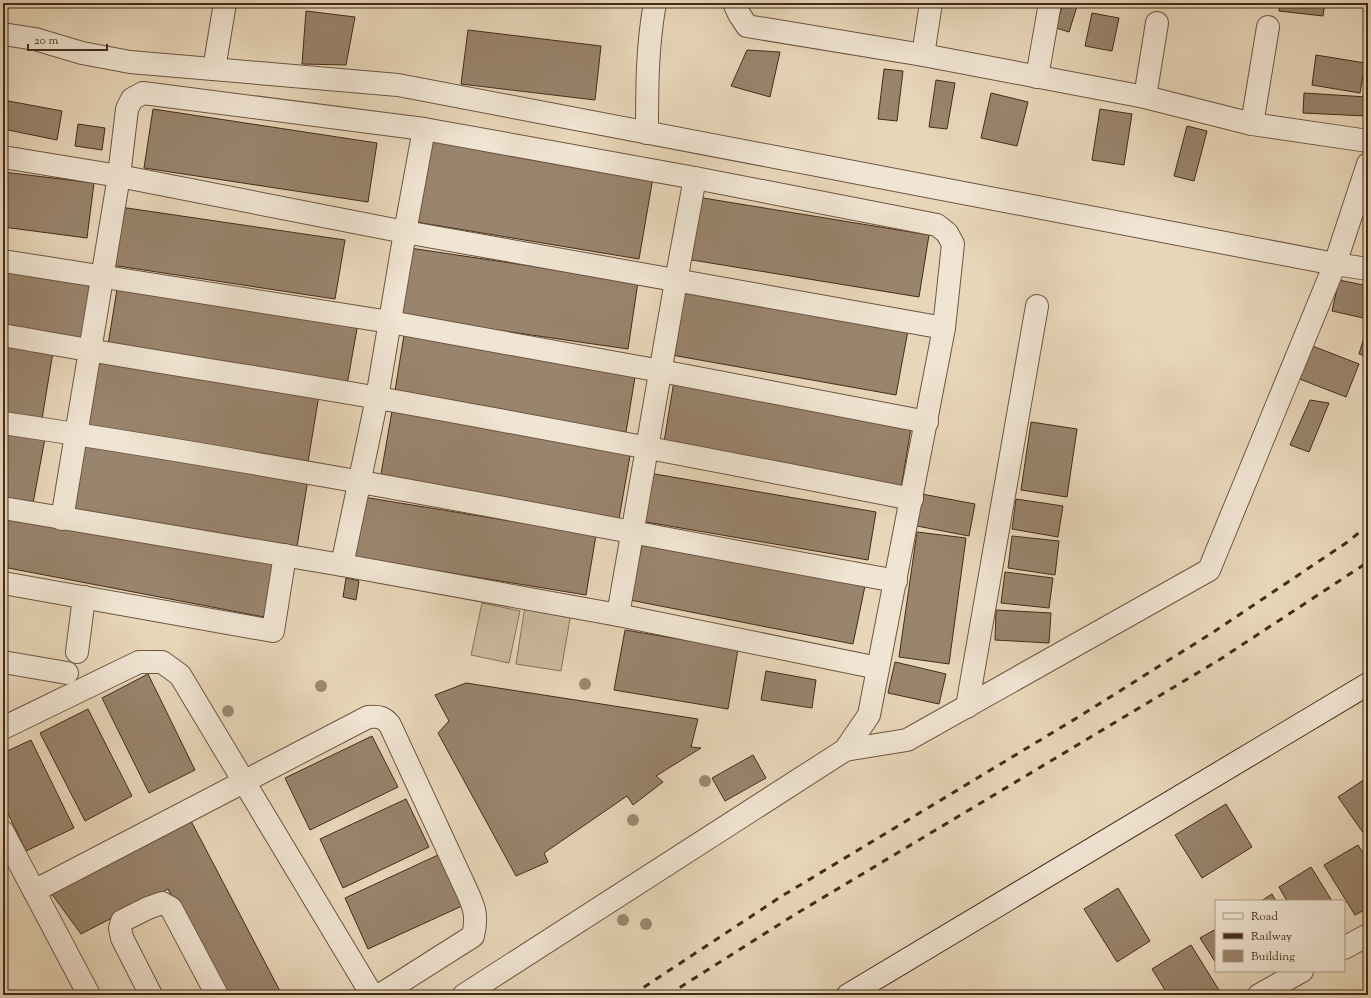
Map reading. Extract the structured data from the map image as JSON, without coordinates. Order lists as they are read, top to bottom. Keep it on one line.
{"legend":["Road","Railway","Building"],"scale_bar":"20 m"}
